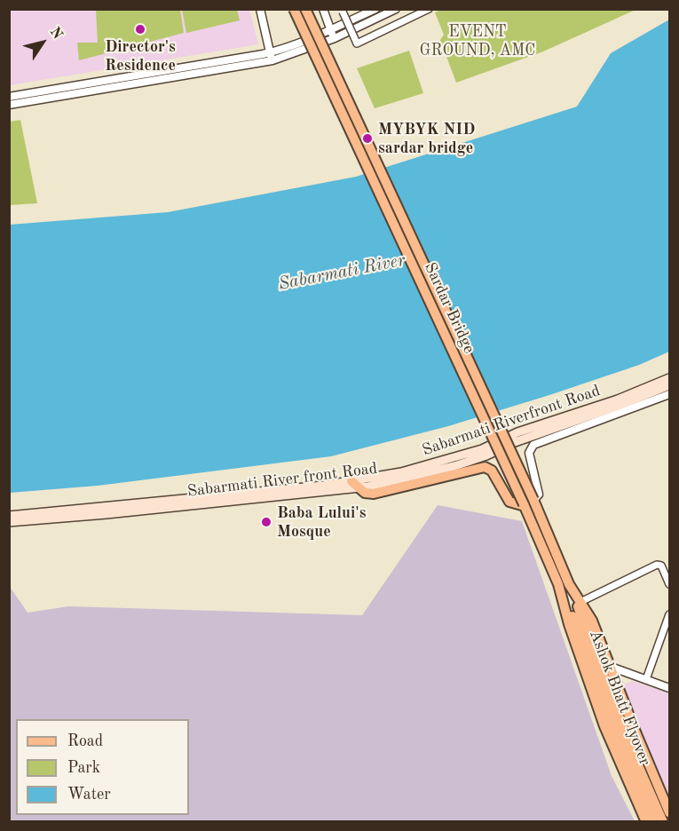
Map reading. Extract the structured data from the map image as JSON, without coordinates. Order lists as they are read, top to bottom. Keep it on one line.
{"streets":{"main road":["Sardar Bridge","Sabarmati Riverfront Road","Sabarmati River front Road","Ashok Bhatt Flyover"]},"crossings":[["Sardar Bridge","Ashok Bhatt Flyover"],["Sabarmati Riverfront Road","Sabarmati River front Road"]],"water":["Sabarmati River"],"parks":["EVENT GROUND, AMC"],"places":["Director's Residence","MYBYK NID sardar bridge","Baba Lului's Mosque"],"legend":["Road","Park","Water"],"north":"top right"}
